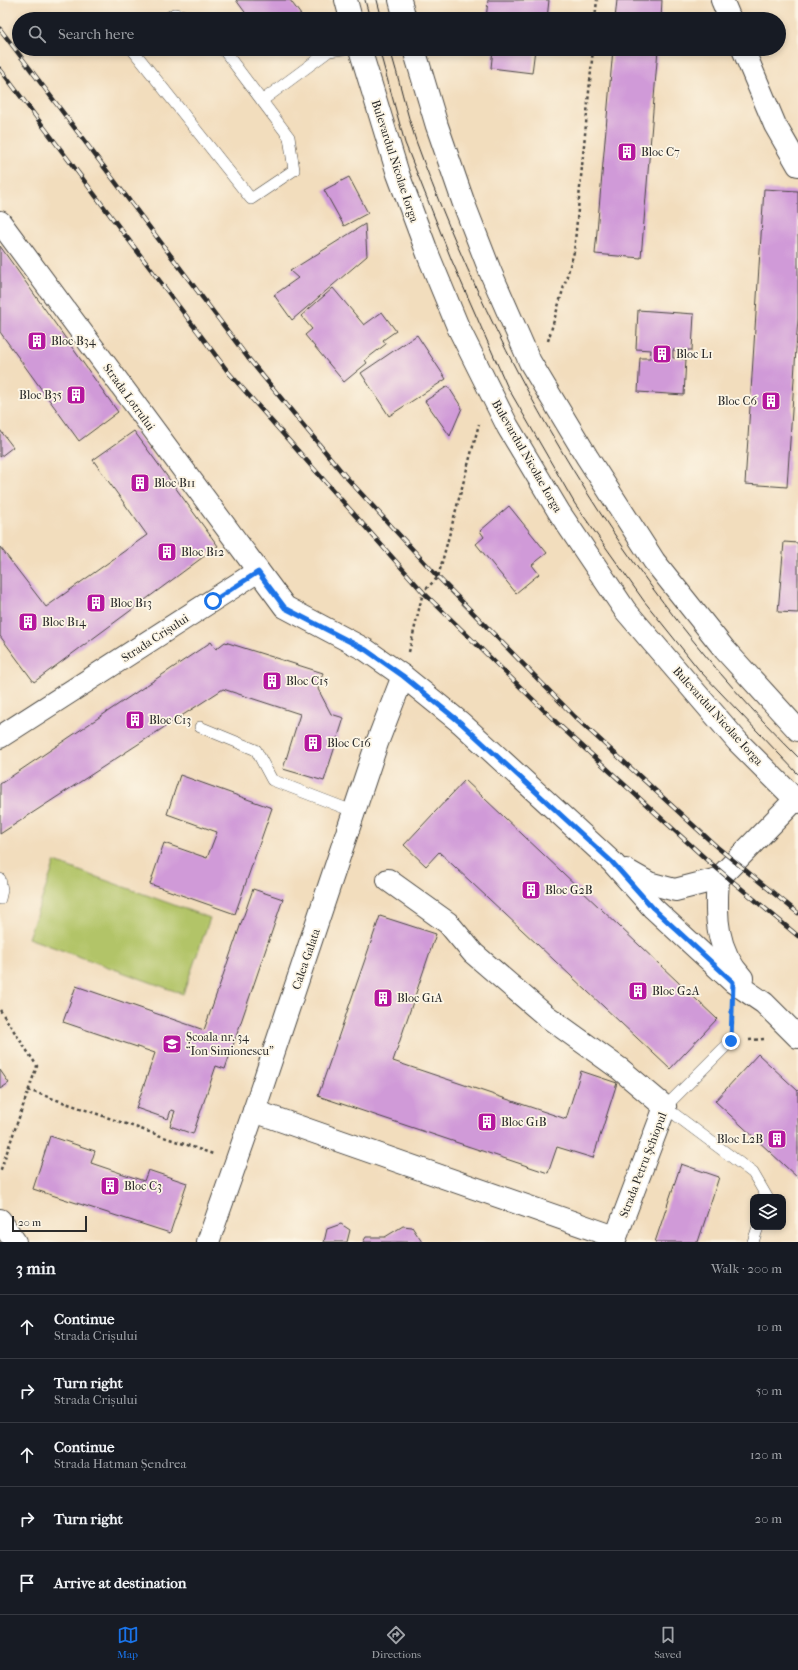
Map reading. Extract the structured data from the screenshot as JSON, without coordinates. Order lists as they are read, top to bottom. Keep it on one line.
{"streets":{"street":["Bulevardul Nicolae Iorga","Strada Lotrului","Strada Crișului","Calea Galata","Strada Petru Șchiopul"]},"crossings":[["Strada Lotrului","Strada Crișului"]],"places":{"building":["Bloc C7","Bloc B34","Bloc L1","Bloc B35","Bloc C6","Bloc B11","Bloc B12","Bloc B13","Bloc B14","Bloc C15","Bloc C13","Bloc C16","Bloc G2B","Bloc G2A","Bloc G1A","Bloc G1B","Bloc L2B","Bloc C3"],"school or university":["Școala nr. 34 “Ion Simionescu”"]},"scale_bar":"20 m","page":{"search":"Search here","scale":"20 m","heading":["3 min","Walk · 200 m"],"list":[["Continue","Strada Crișului","10 m"],["Turn right","Strada Crișului","50 m"],["Continue","Strada Hatman Șendrea","120 m"],["Turn right","20 m"],"Arrive at destination"],"nav":["Map","Directions","Saved"]}}
